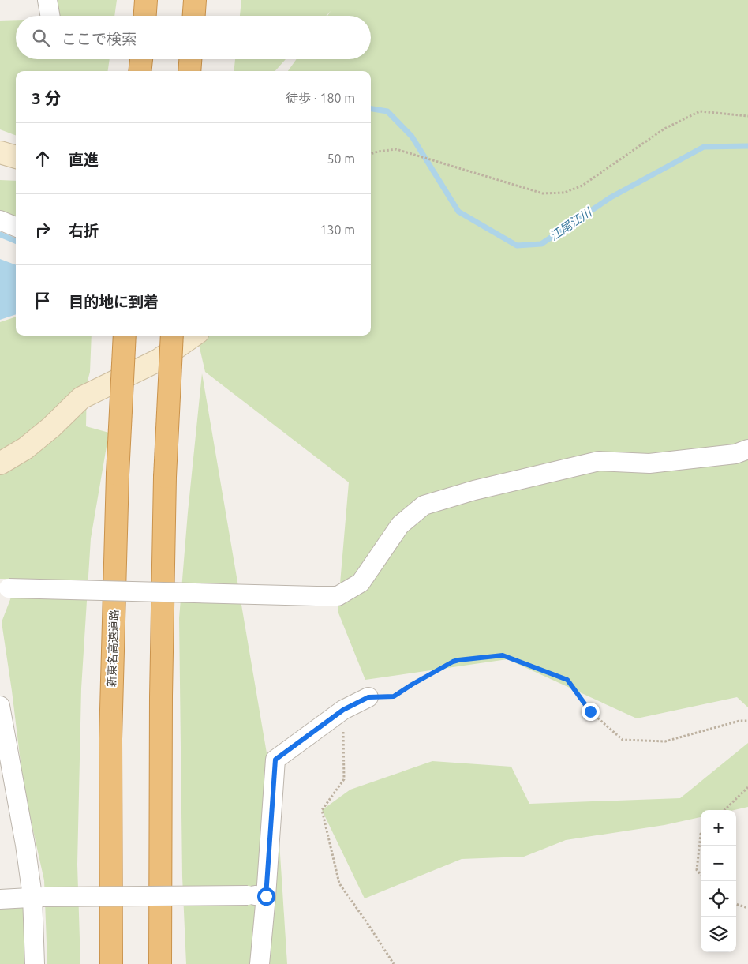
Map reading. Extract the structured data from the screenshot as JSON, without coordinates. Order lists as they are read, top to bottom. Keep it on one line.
{"streets":{"highway":["新東名高速道路"]},"water":["江尾江川"],"page":{"search":"ここで検索","heading":["3 分","徒歩 · 180 m"],"list":[["直進","50 m"],["右折","130 m"],"目的地に到着"],"map_buttons":["+","−"]}}
